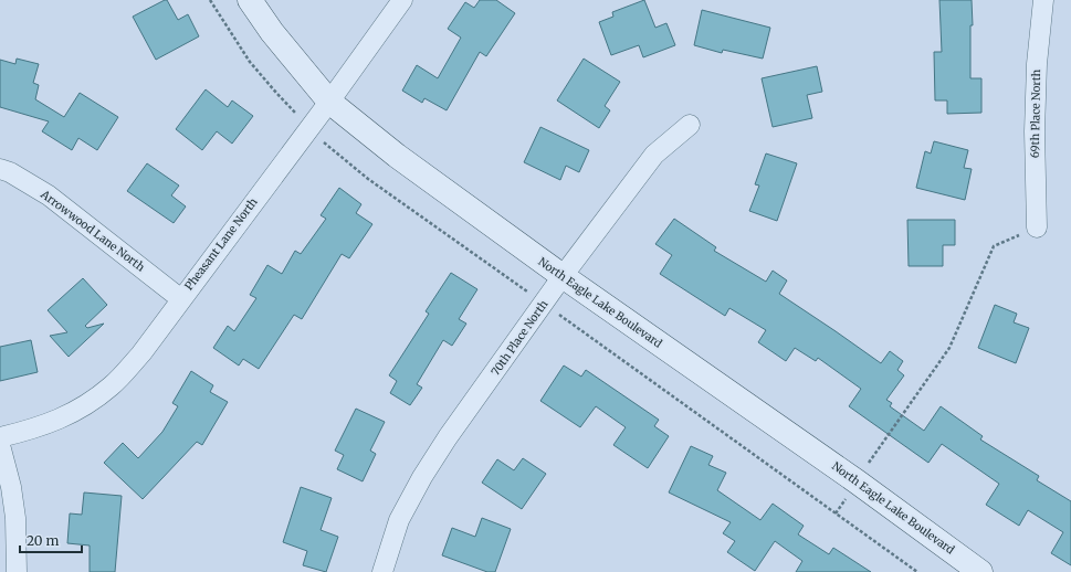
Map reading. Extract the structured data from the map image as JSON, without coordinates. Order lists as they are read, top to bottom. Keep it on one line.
{"streets":{"street":["69th Place North","Arrowwood Lane North","Pheasant Lane North","North Eagle Lake Boulevard","70th Place North"]},"crossings":[["Arrowwood Lane North","Pheasant Lane North"],["Pheasant Lane North","North Eagle Lake Boulevard"],["North Eagle Lake Boulevard","70th Place North"]],"scale_bar":"20 m"}
